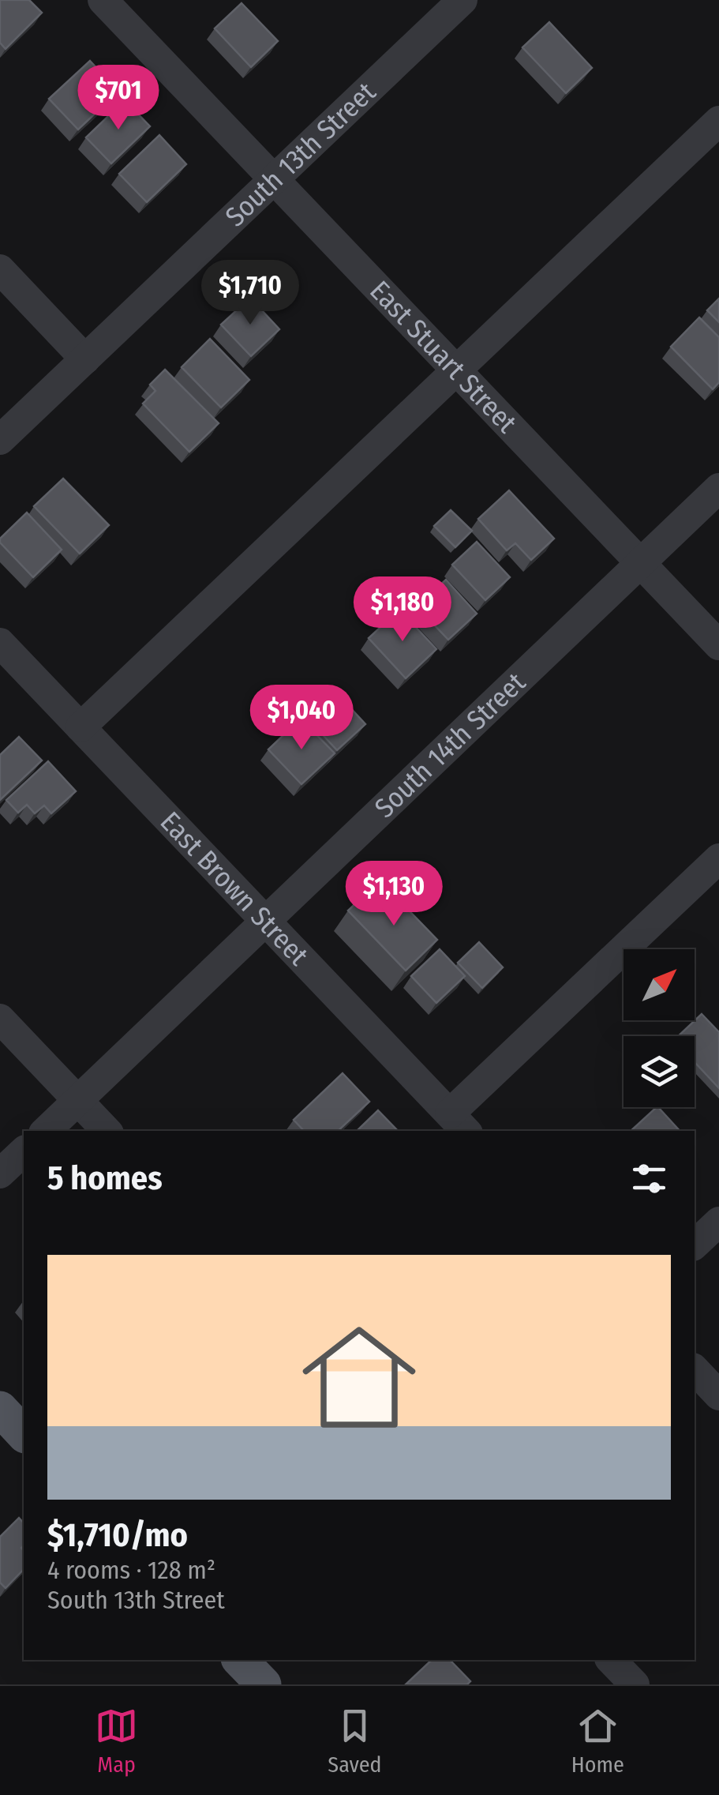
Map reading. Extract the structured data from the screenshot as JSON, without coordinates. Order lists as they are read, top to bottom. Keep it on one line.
{"streets":{"street":["South 13th Street","East Stuart Street","South 14th Street","East Brown Street"]},"crossings":[["South 13th Street","East Stuart Street"],["East Stuart Street","South 14th Street"],["South 14th Street","East Brown Street"]],"north":"top right","page":{"price":["$701","$1,710","$1,180","$1,040","$1,130"],"heading":"5 homes","list":[{"name":"$1,710/mo","note":"4 rooms · 128 m² · South 13th Street"}],"tabs":["Map","Saved","Home"]}}
